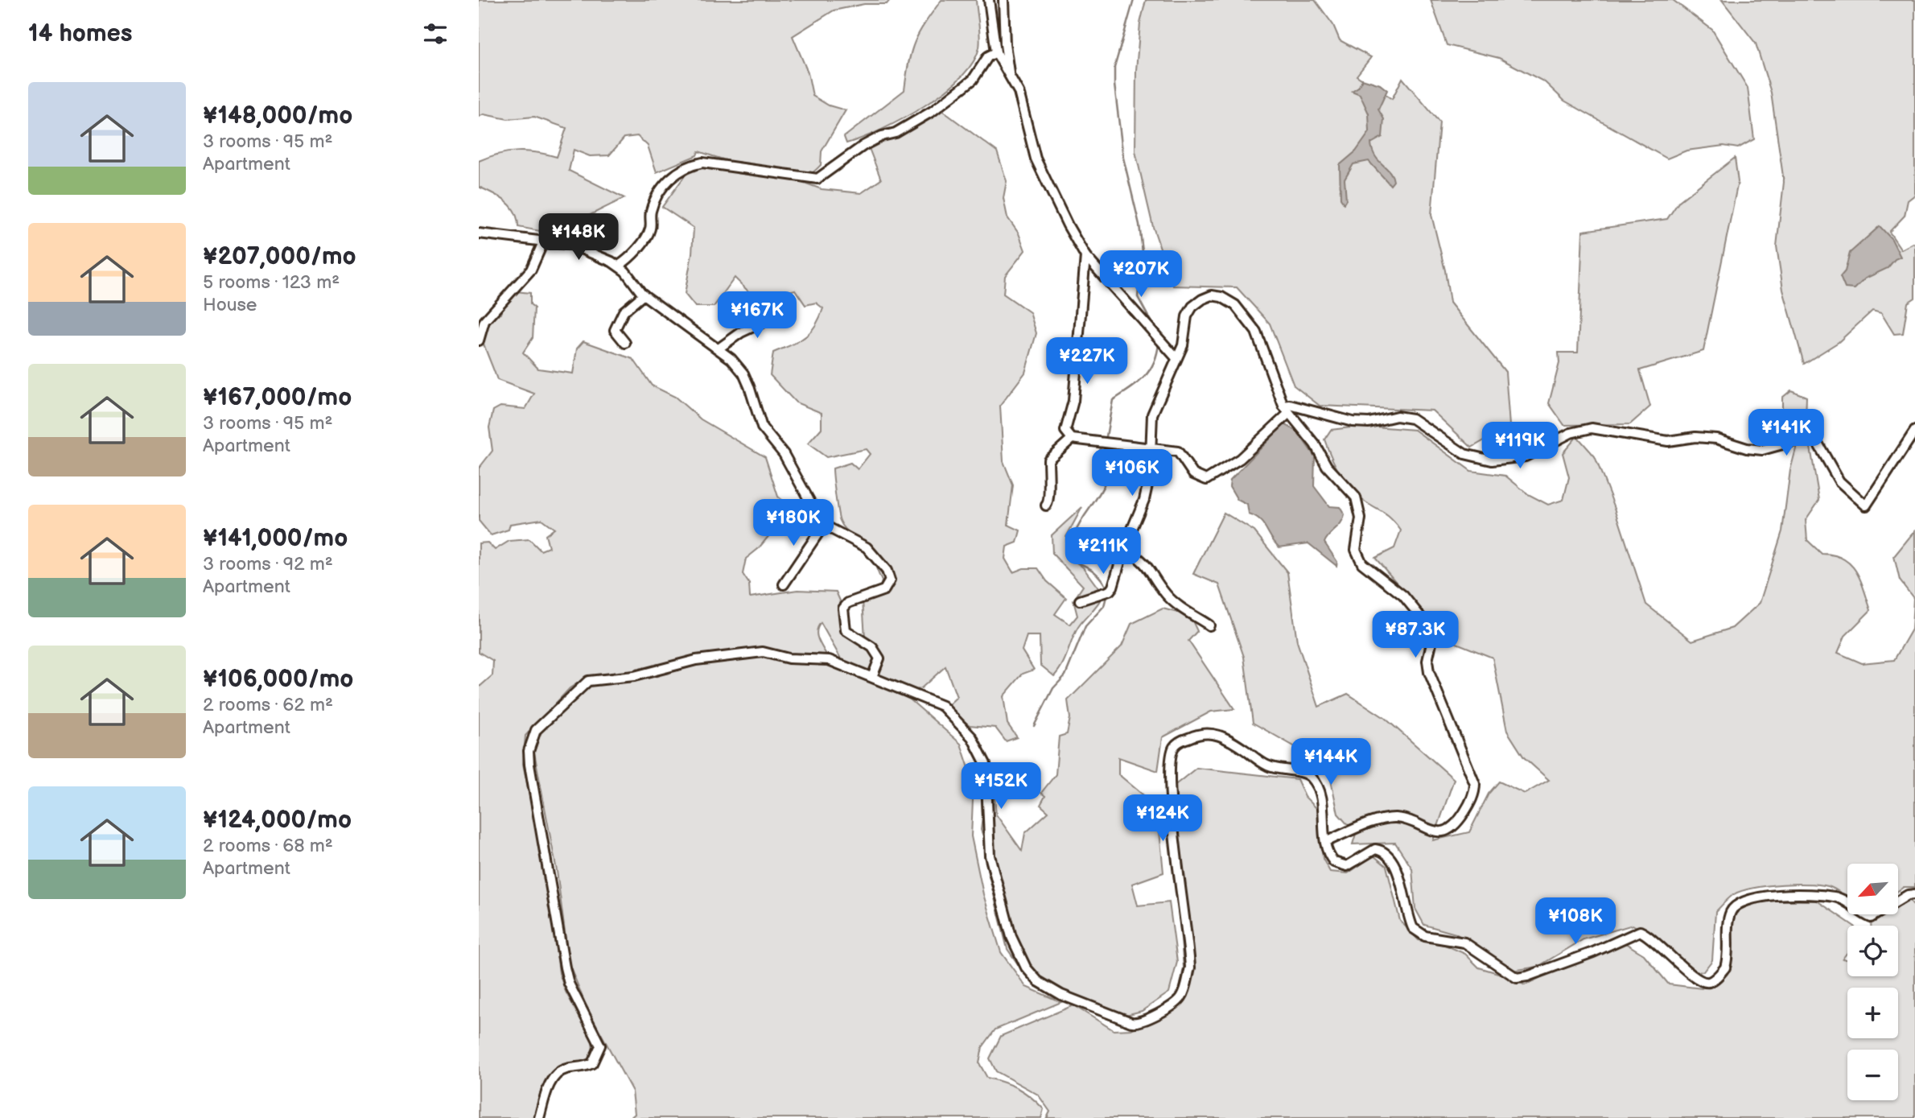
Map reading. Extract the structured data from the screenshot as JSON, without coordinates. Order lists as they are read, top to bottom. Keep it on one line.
{"north":"bottom left","page":{"heading":"14 homes","list":[{"name":"¥148,000/mo","note":"3 rooms · 95 m² · Apartment"},{"name":"¥207,000/mo","note":"5 rooms · 123 m² · House"},{"name":"¥167,000/mo","note":"3 rooms · 95 m² · Apartment"},{"name":"¥141,000/mo","note":"3 rooms · 92 m² · Apartment"},{"name":"¥106,000/mo","note":"2 rooms · 62 m² · Apartment"},{"name":"¥124,000/mo","note":"2 rooms · 68 m² · Apartment"}],"price":["¥148K","¥207K","¥167K","¥227K","¥141K","¥119K","¥106K","¥180K","¥211K","¥87.3K","¥144K","¥152K","¥124K","¥108K"],"map_buttons":["+","−"]}}
